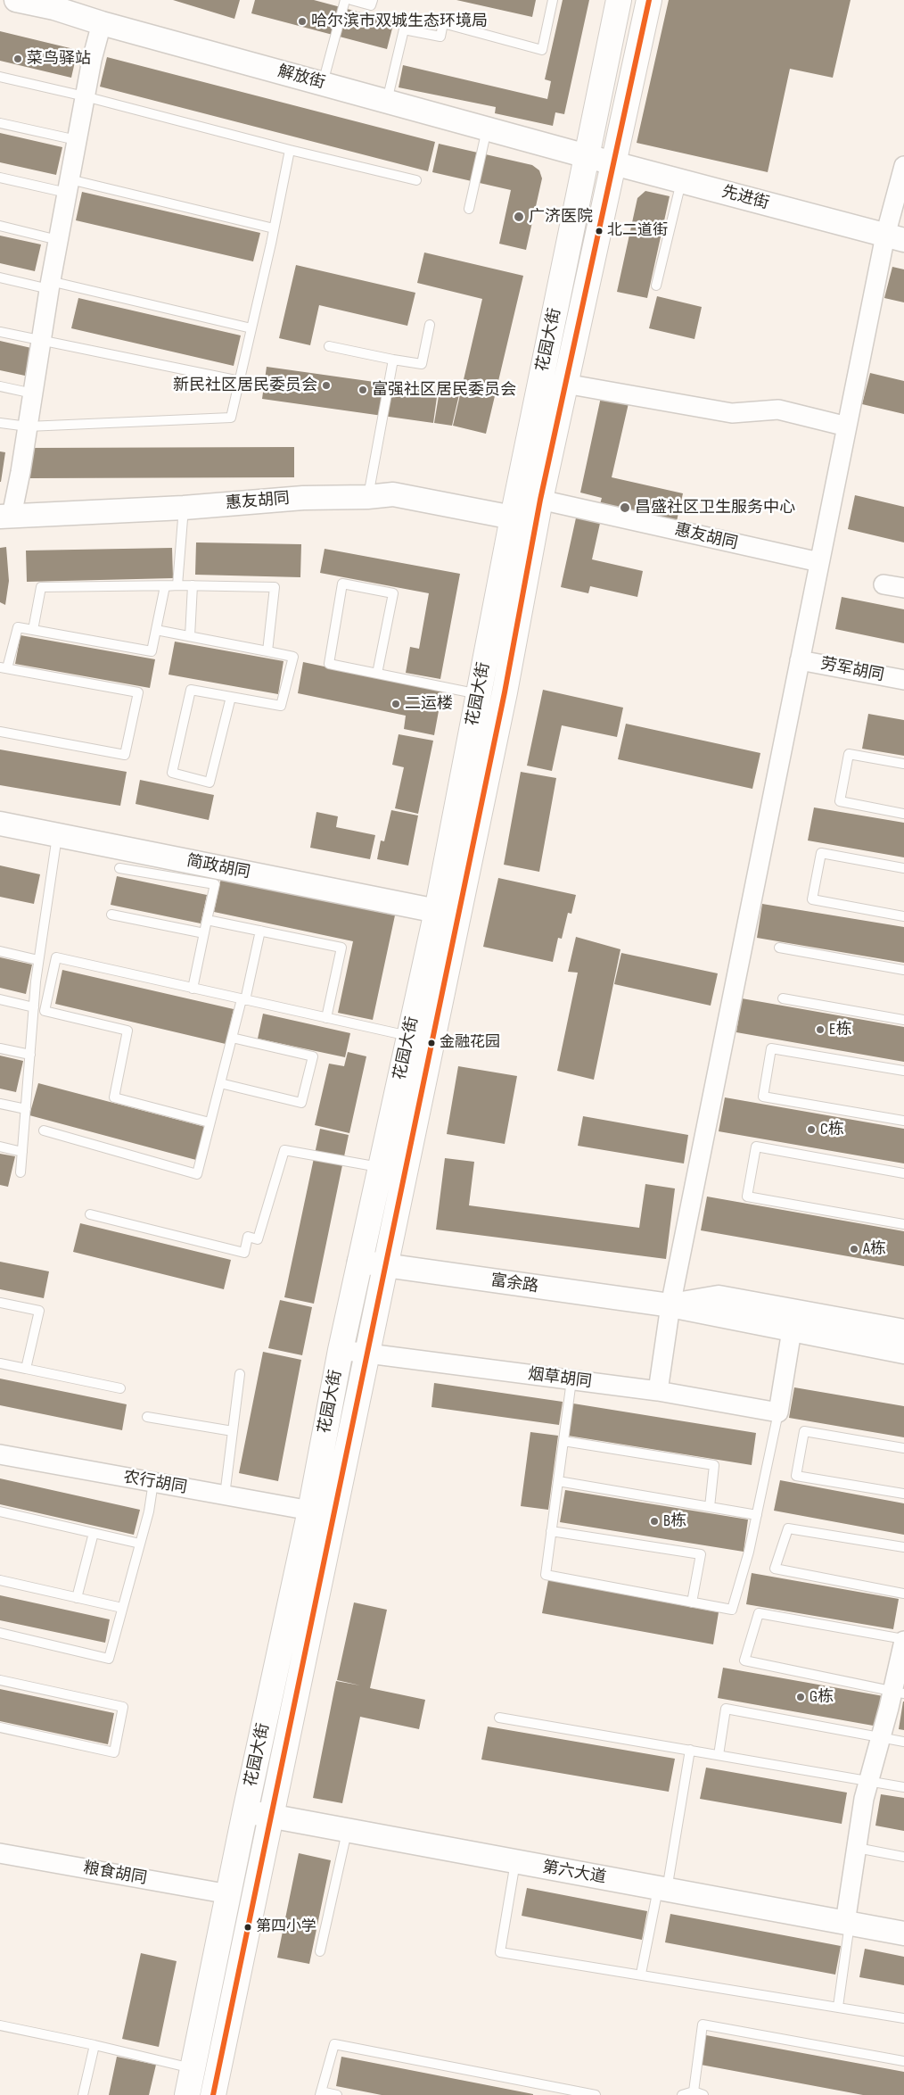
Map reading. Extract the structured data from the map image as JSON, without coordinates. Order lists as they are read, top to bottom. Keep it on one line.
{"streets":{"main road":["花园大街"],"street":["解放街","先进街","惠友胡同","劳军胡同","简政胡同","富余路","烟草胡同","农行胡同","第六大道","粮食胡同"]},"crossings":[["解放街","先进街"],["解放街","花园大街"],["先进街","花园大街"],["花园大街","惠友胡同"],["花园大街","简政胡同"],["花园大街","富余路"],["花园大街","烟草胡同"],["花园大街","农行胡同"],["花园大街","第六大道"],["花园大街","粮食胡同"]],"places":["哈尔滨市双城生态环境局","菜鸟驿站","广济医院","北二道街","新民社区居民委员会","富强社区居民委员会","昌盛社区卫生服务中心","二运楼","E栋","金融花园","C栋","A栋","B栋","G栋","第四小学"]}
